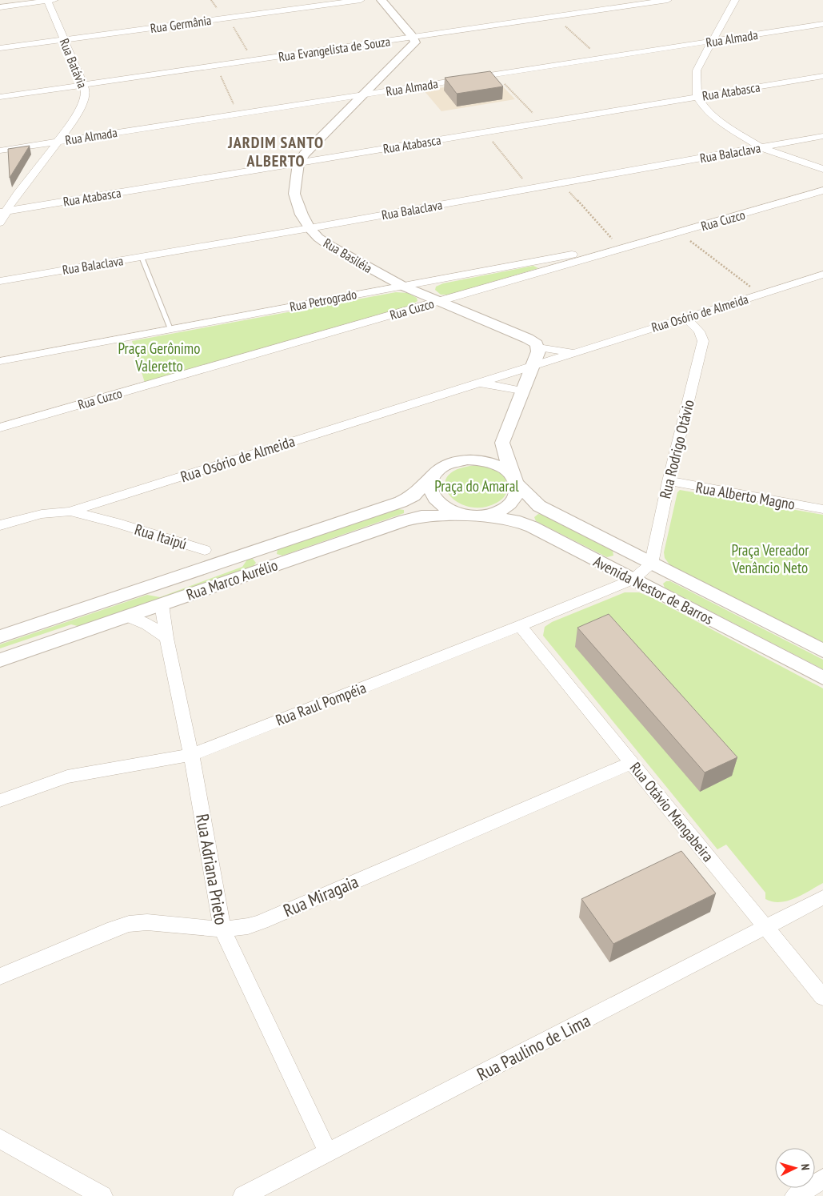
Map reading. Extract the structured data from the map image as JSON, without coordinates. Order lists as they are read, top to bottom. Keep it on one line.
{"streets":{"street":["Rua Germânia","Rua Almada","Rua Evangelista de Souza","Rua Batávia","Rua Atabasca","Rua Balaclava","Rua Cuzco","Rua Basiléia","Rua Petrogrado","Rua Osório de Almeida","Rua Rodrigo Otávio","Rua Alberto Magno","Rua Itaipú","Rua Marco Aurélio","Avenida Nestor de Barros","Rua Raul Pompéia","Rua Otávio Mangabeira","Rua Adriana Prieto","Rua Miragaia","Rua Paulino de Lima"]},"crossings":[["Rua Germânia","Rua Batávia"],["Rua Almada","Rua Batávia"],["Rua Evangelista de Souza","Rua Batávia"],["Rua Batávia","Rua Atabasca"],["Rua Atabasca","Rua Basiléia"],["Rua Balaclava","Rua Basiléia"],["Rua Cuzco","Rua Basiléia"],["Rua Cuzco","Rua Petrogrado"],["Rua Basiléia","Rua Petrogrado"],["Rua Basiléia","Rua Osório de Almeida"],["Rua Osório de Almeida","Rua Rodrigo Otávio"],["Rua Osório de Almeida","Rua Itaipú"],["Rua Rodrigo Otávio","Rua Alberto Magno"],["Rua Rodrigo Otávio","Avenida Nestor de Barros"],["Rua Marco Aurélio","Avenida Nestor de Barros"],["Rua Marco Aurélio","Rua Adriana Prieto"],["Avenida Nestor de Barros","Rua Raul Pompéia"],["Rua Raul Pompéia","Rua Otávio Mangabeira"],["Rua Raul Pompéia","Rua Adriana Prieto"],["Rua Otávio Mangabeira","Rua Miragaia"],["Rua Otávio Mangabeira","Rua Paulino de Lima"],["Rua Adriana Prieto","Rua Miragaia"],["Rua Adriana Prieto","Rua Paulino de Lima"]],"districts":["JARDIM SANTO ALBERTO"],"parks":["Praça Gerônimo Valeretto","Praça do Amaral","Praça Vereador Venâncio Neto"],"north":"right"}
